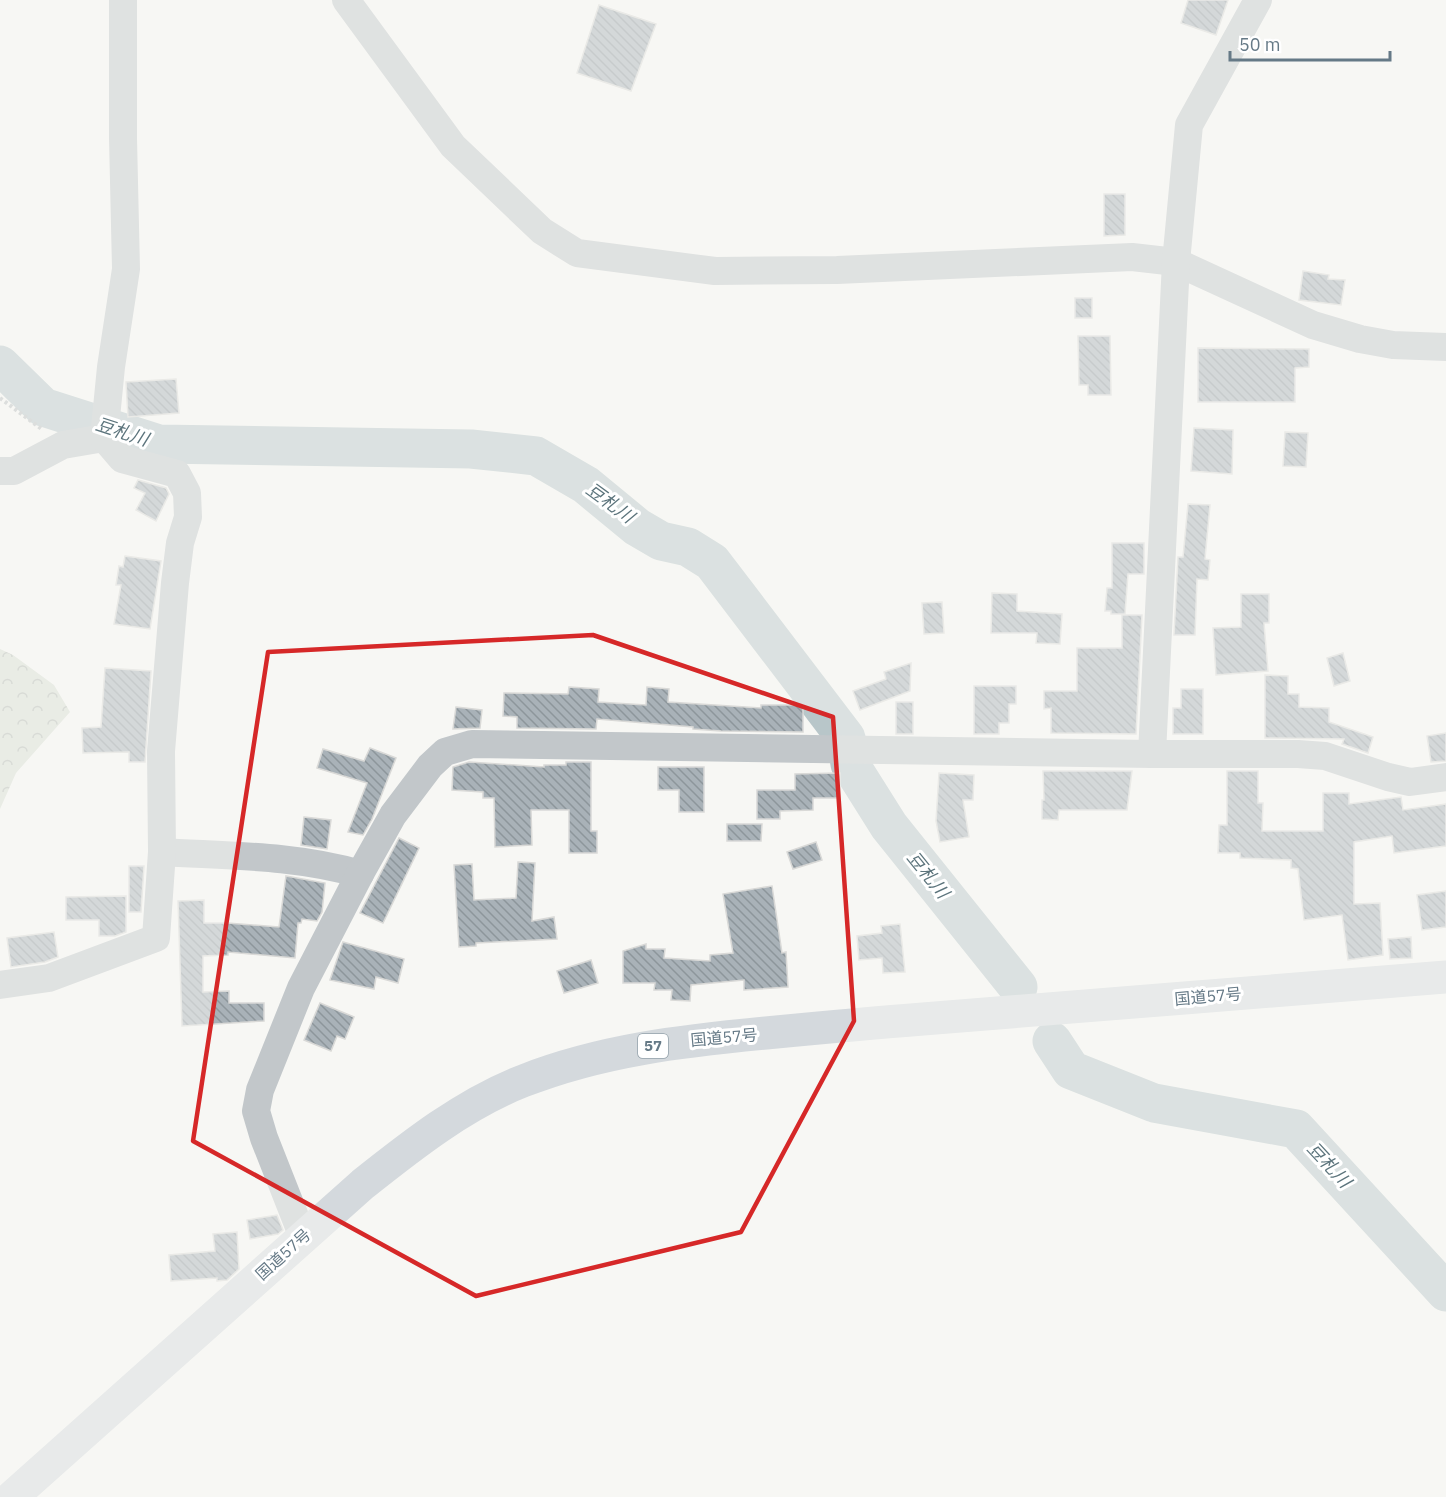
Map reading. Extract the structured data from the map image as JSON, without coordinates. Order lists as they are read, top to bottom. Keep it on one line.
{"streets":{"highway":["国道57号","57"]},"water":["豆札川"],"scale_bar":"50 m"}
